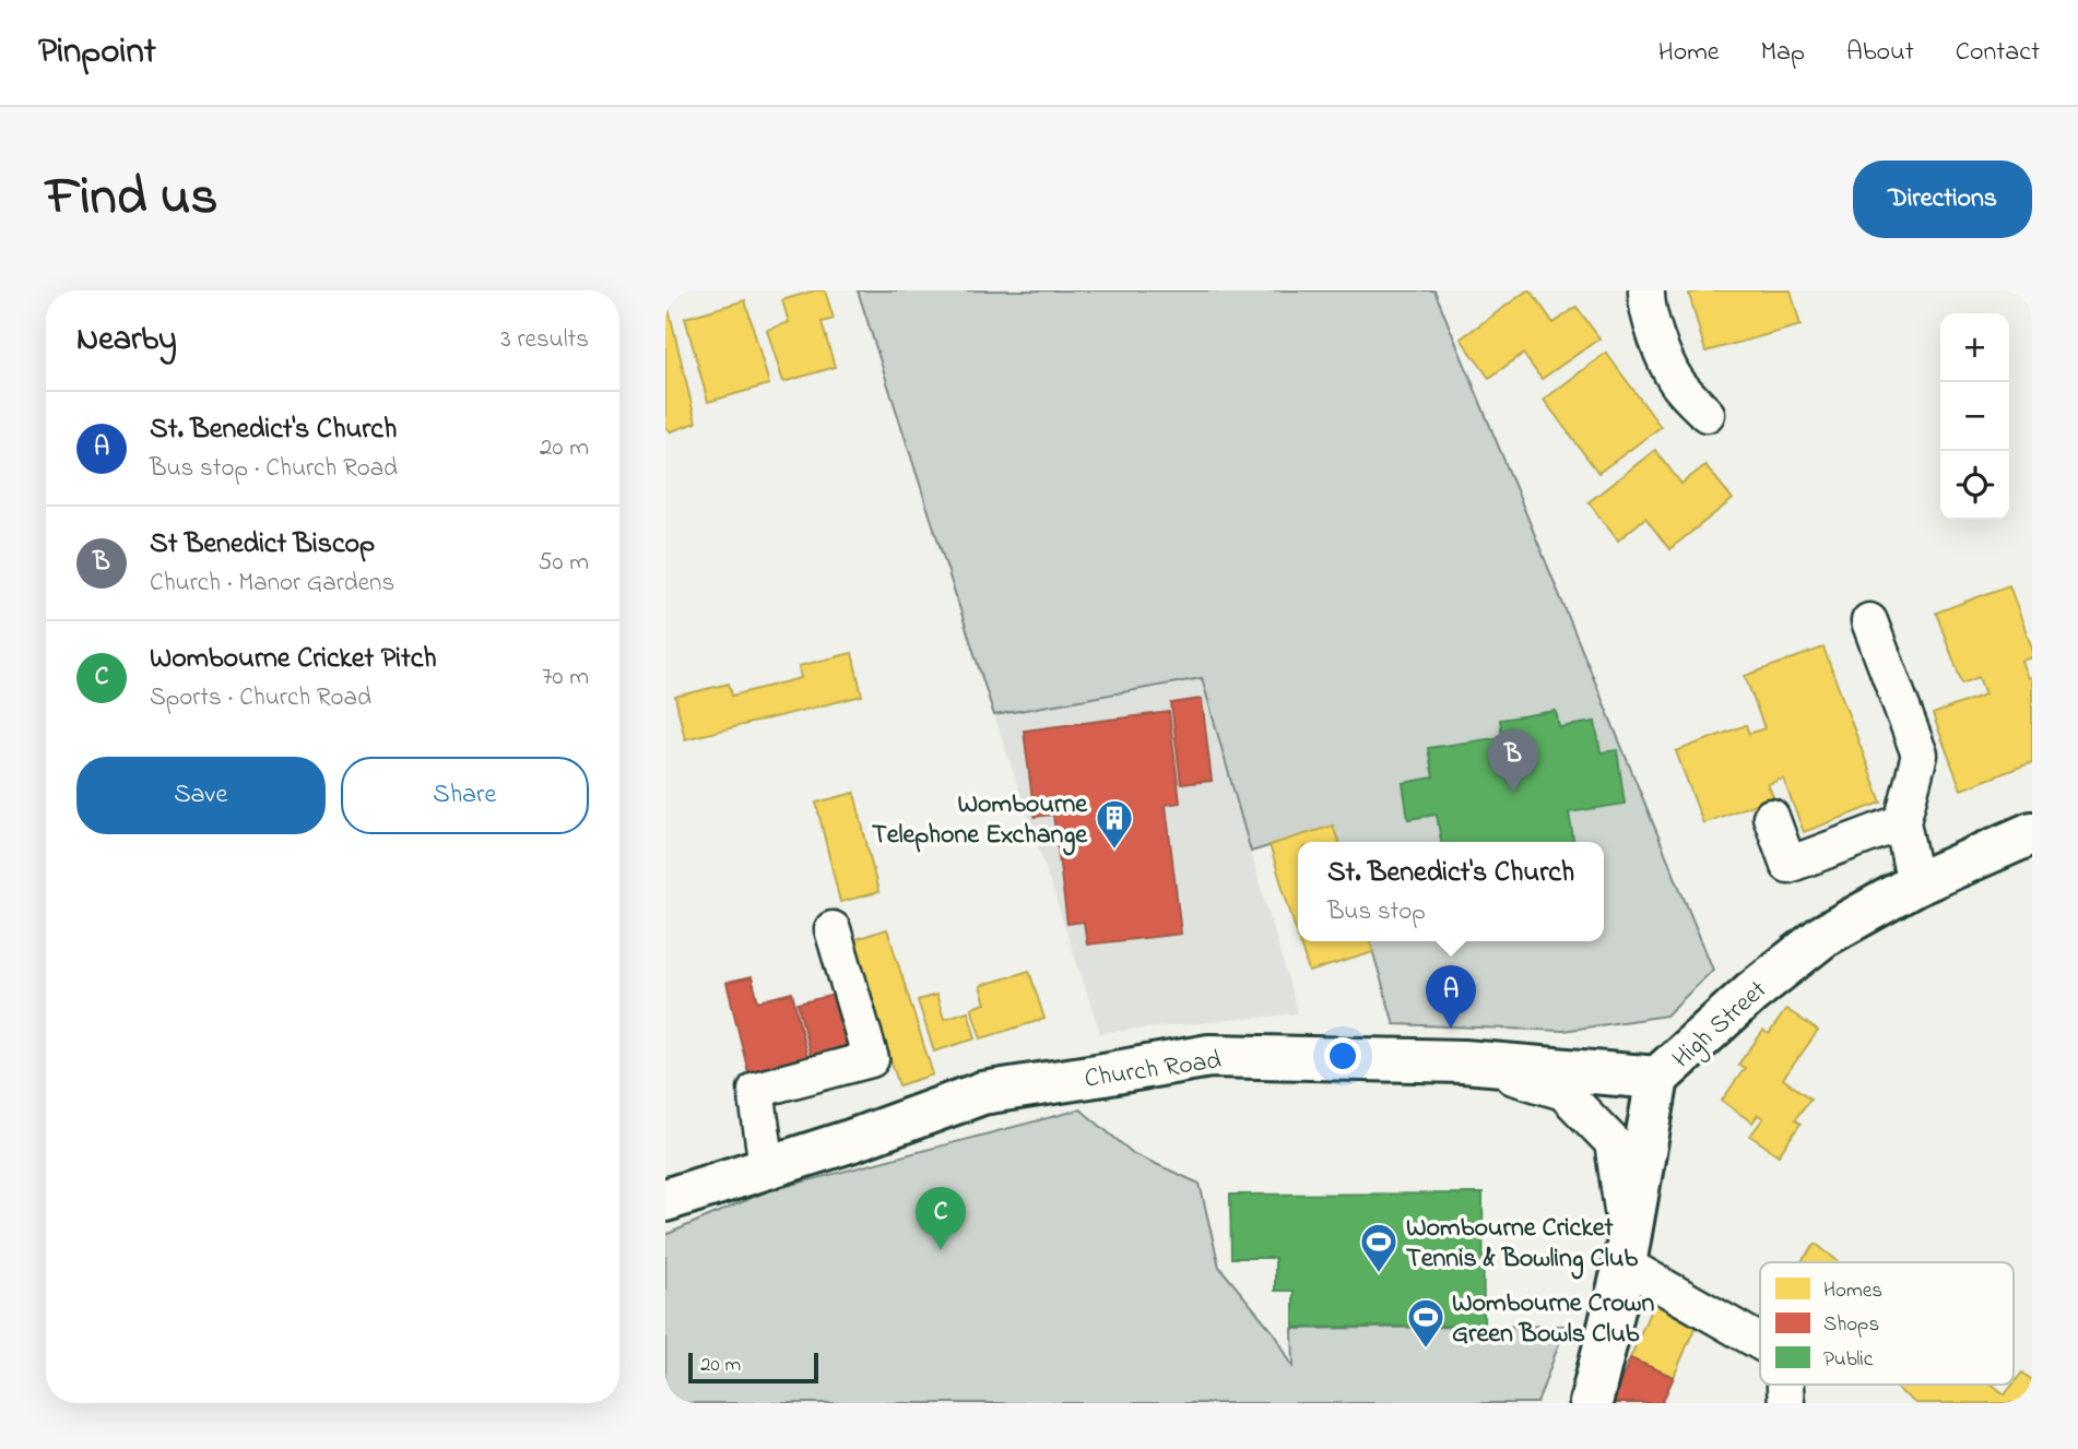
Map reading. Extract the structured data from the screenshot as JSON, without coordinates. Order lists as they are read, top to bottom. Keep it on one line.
{"streets":{"street":["High Street","Church Road"]},"crossings":[["High Street","Church Road"]],"places":{"building":["Wombourne Telephone Exchange"],"sports":["Wombourne Cricket Tennis & Bowling Club","Wombourne Crown Green Bowls Club"]},"legend":["Homes","Shops","Public"],"scale_bar":"20 m","page":{"header":"Pinpoint","nav":["Home","Map","About","Contact"],"title":"Find us","buttons":["Directions",["Save","Share"]],"heading":["Nearby","3 results"],"map_buttons":["+","−"],"list":[{"mark":"A","name":"St. Benedict's Church","note":"Bus stop · Church Road","value":"20 m"},{"mark":"B","name":"St Benedict Biscop","note":"Church · Manor Gardens","value":"50 m"},{"mark":"C","name":"Wombourne Cricket Pitch","note":"Sports · Church Road","value":"70 m"}],"pins":["B","A","C"],"popup":["St. Benedict's Church","Bus stop"],"scale":"20 m"}}
